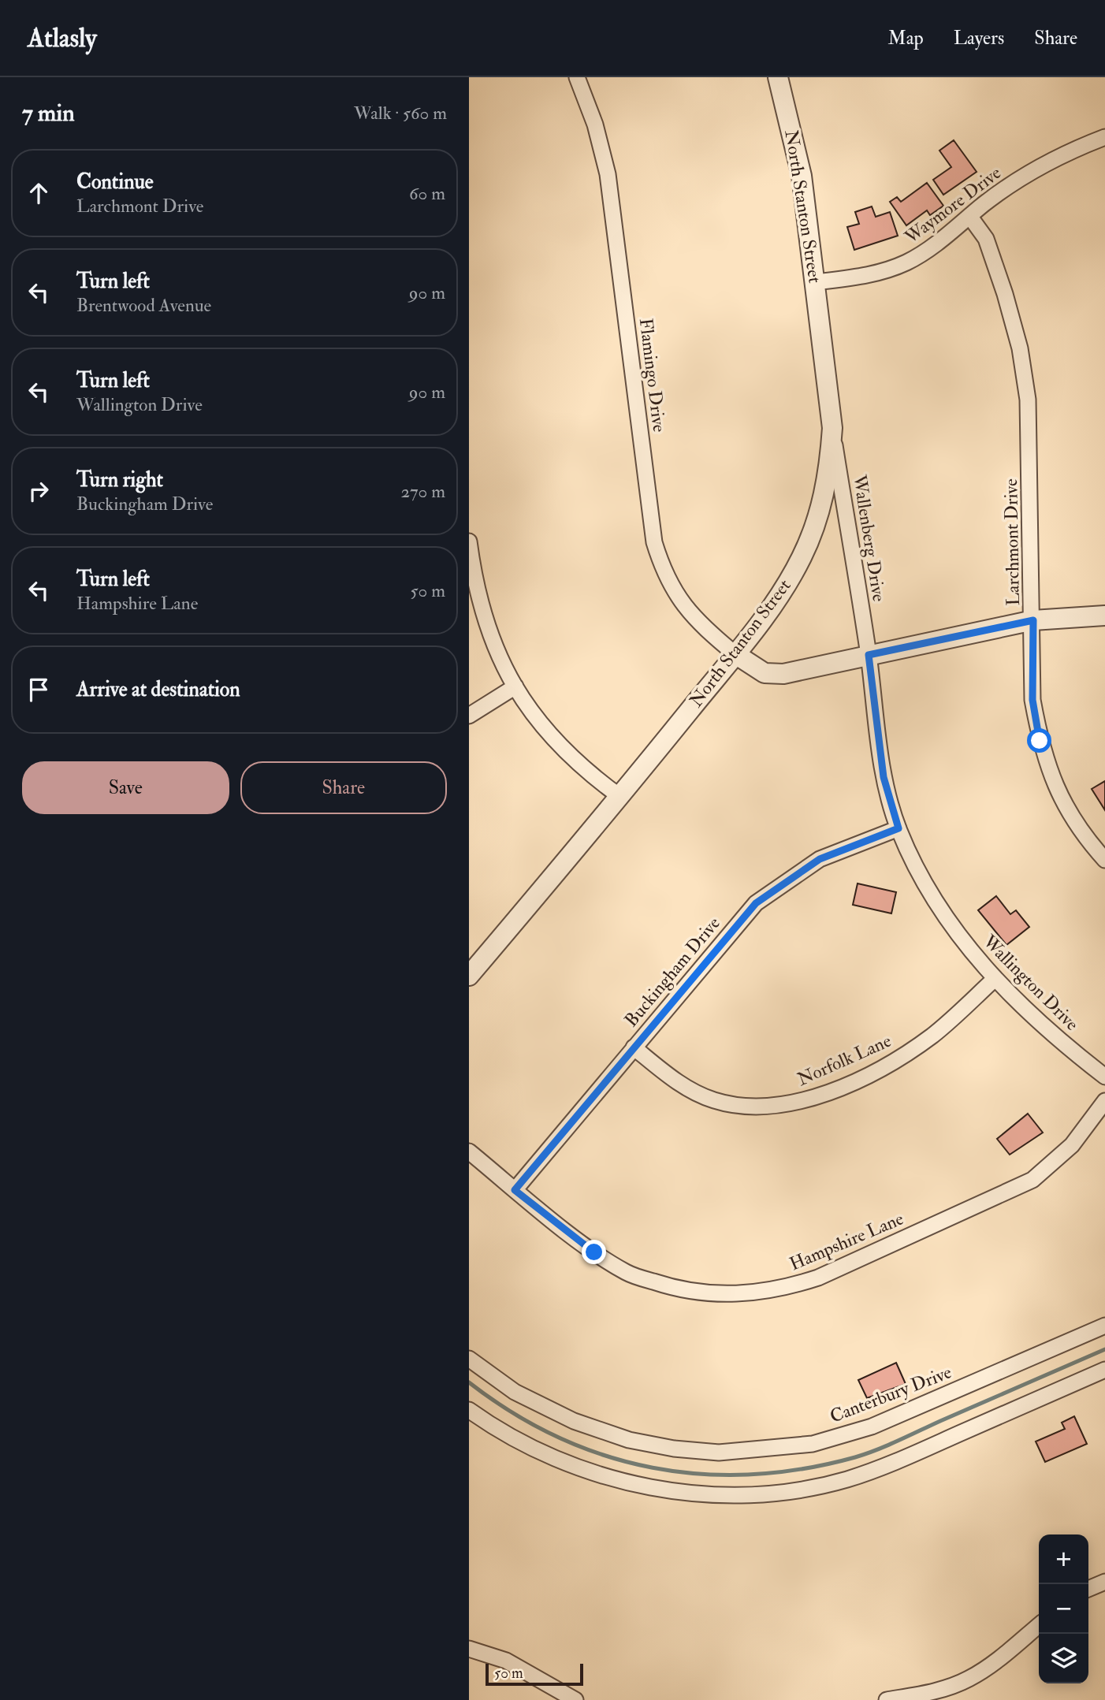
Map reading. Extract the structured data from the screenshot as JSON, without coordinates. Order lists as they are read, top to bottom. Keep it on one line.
{"streets":{"street":["Waymore Drive","North Stanton Street","Flamingo Drive","Wallenberg Drive","Larchmont Drive","Buckingham Drive","Wallington Drive","Norfolk Lane","Hampshire Lane","Canterbury Drive"]},"crossings":[["Waymore Drive","North Stanton Street"],["Waymore Drive","Larchmont Drive"],["North Stanton Street","Flamingo Drive"],["North Stanton Street","Wallenberg Drive"],["Wallenberg Drive","Wallington Drive"],["Buckingham Drive","Wallington Drive"],["Buckingham Drive","Norfolk Lane"],["Buckingham Drive","Hampshire Lane"],["Wallington Drive","Norfolk Lane"]],"scale_bar":"50 m","page":{"header":"Atlasly","nav":["Map","Layers","Share"],"heading":["7 min","Walk · 560 m"],"list":[["Continue","Larchmont Drive","60 m"],["Turn left","Brentwood Avenue","90 m"],["Turn left","Wallington Drive","90 m"],["Turn right","Buckingham Drive","270 m"],["Turn left","Hampshire Lane","50 m"],"Arrive at destination"],"buttons":["Save","Share"],"map_buttons":["+","−"],"scale":"50 m"}}
